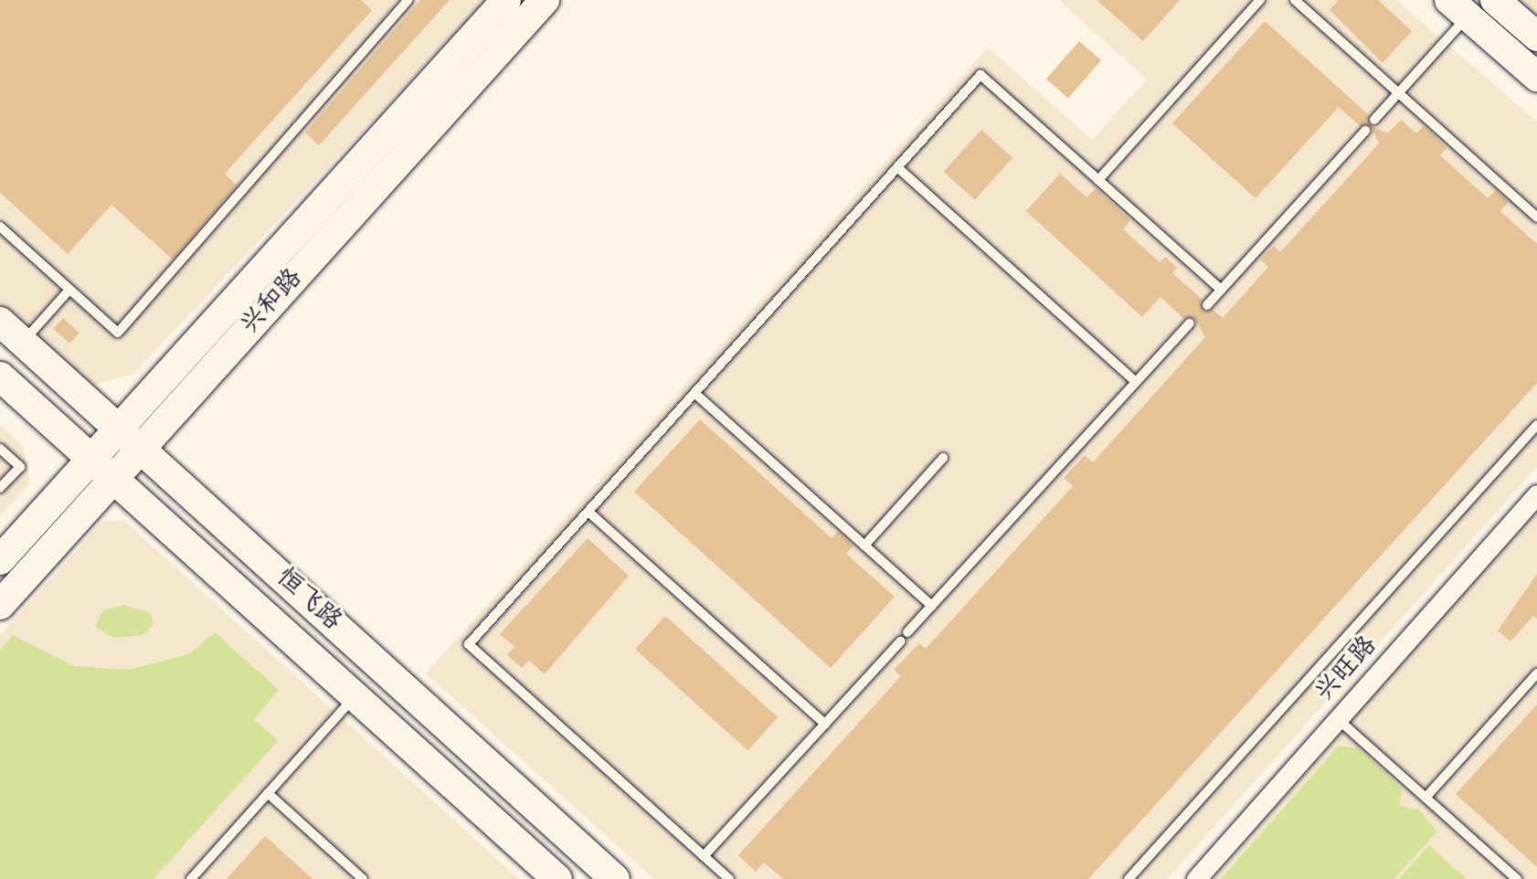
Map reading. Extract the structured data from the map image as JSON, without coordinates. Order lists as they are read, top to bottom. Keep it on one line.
{"streets":{"main road":["兴和路","恒飞路"],"street":["兴旺路"]},"crossings":[["兴和路","恒飞路"]]}
